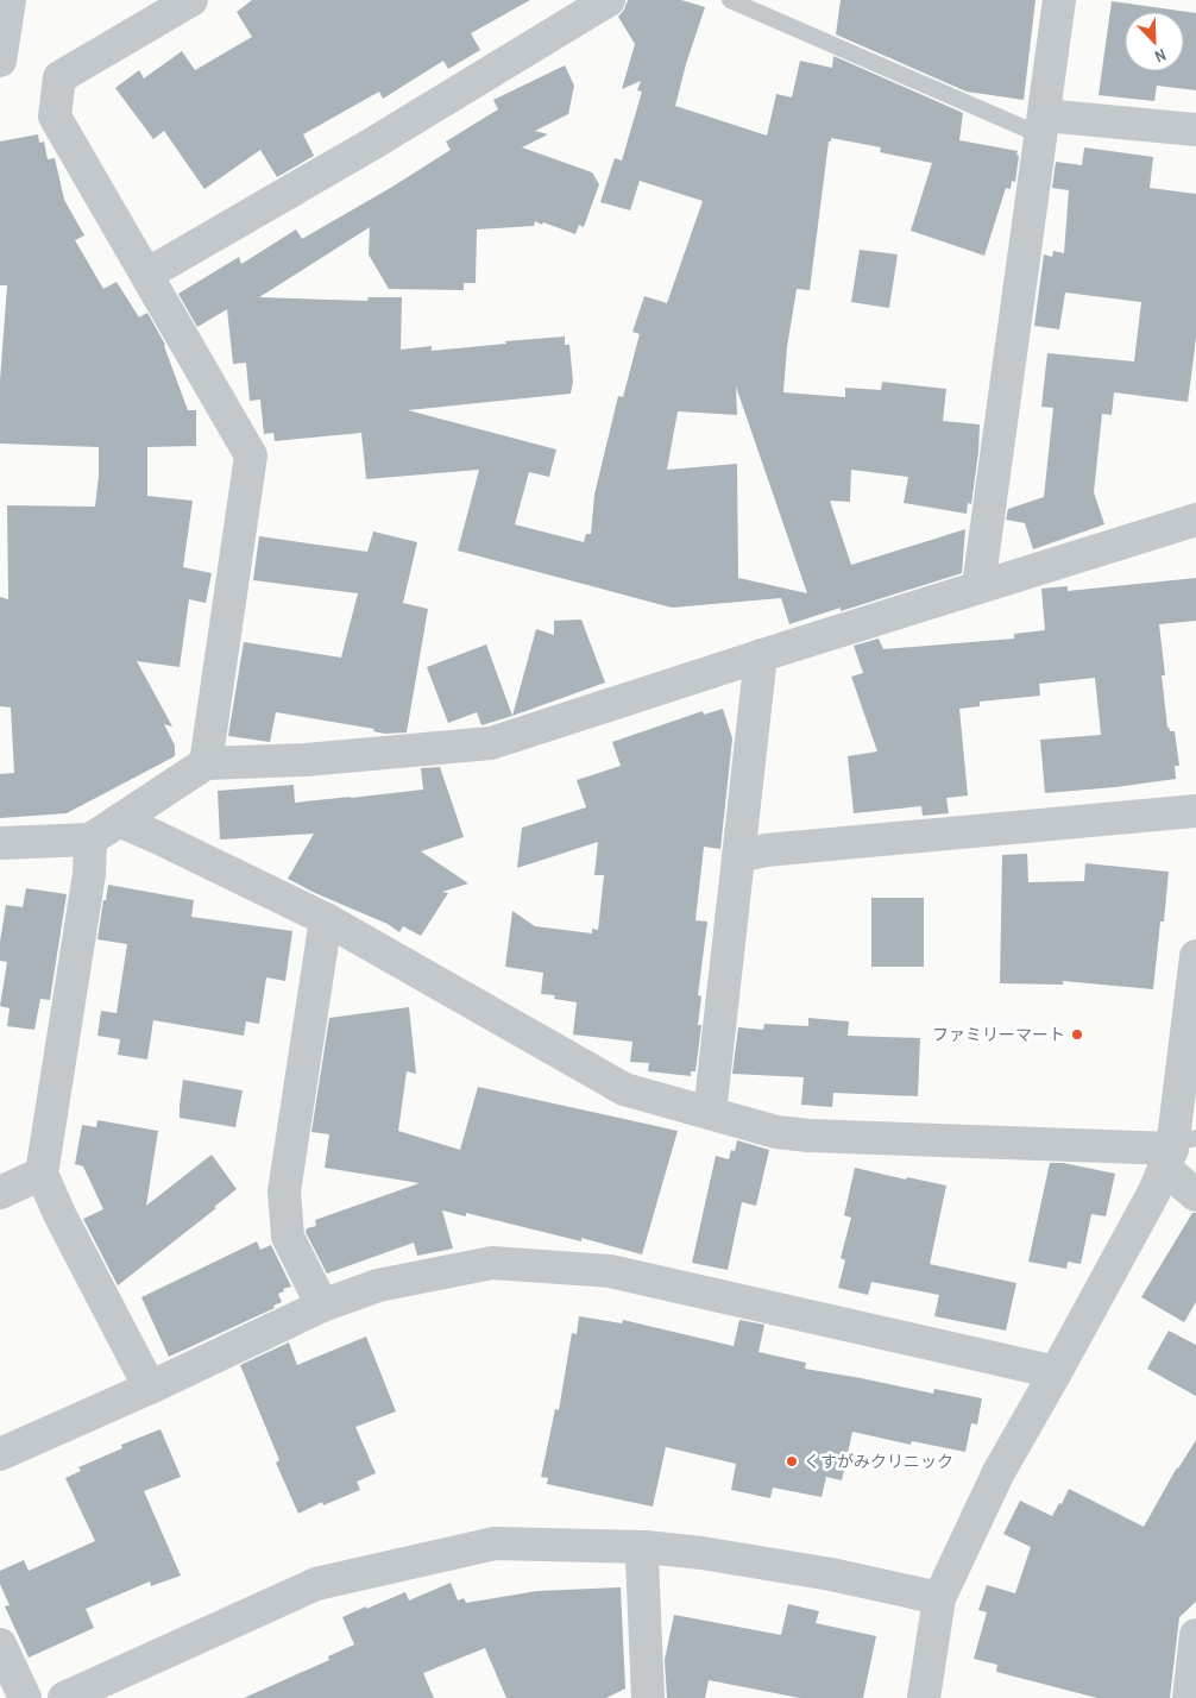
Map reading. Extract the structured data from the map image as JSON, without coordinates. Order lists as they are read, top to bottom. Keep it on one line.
{"places":["ファミリーマート","くすがみクリニック"],"north":"bottom right"}
